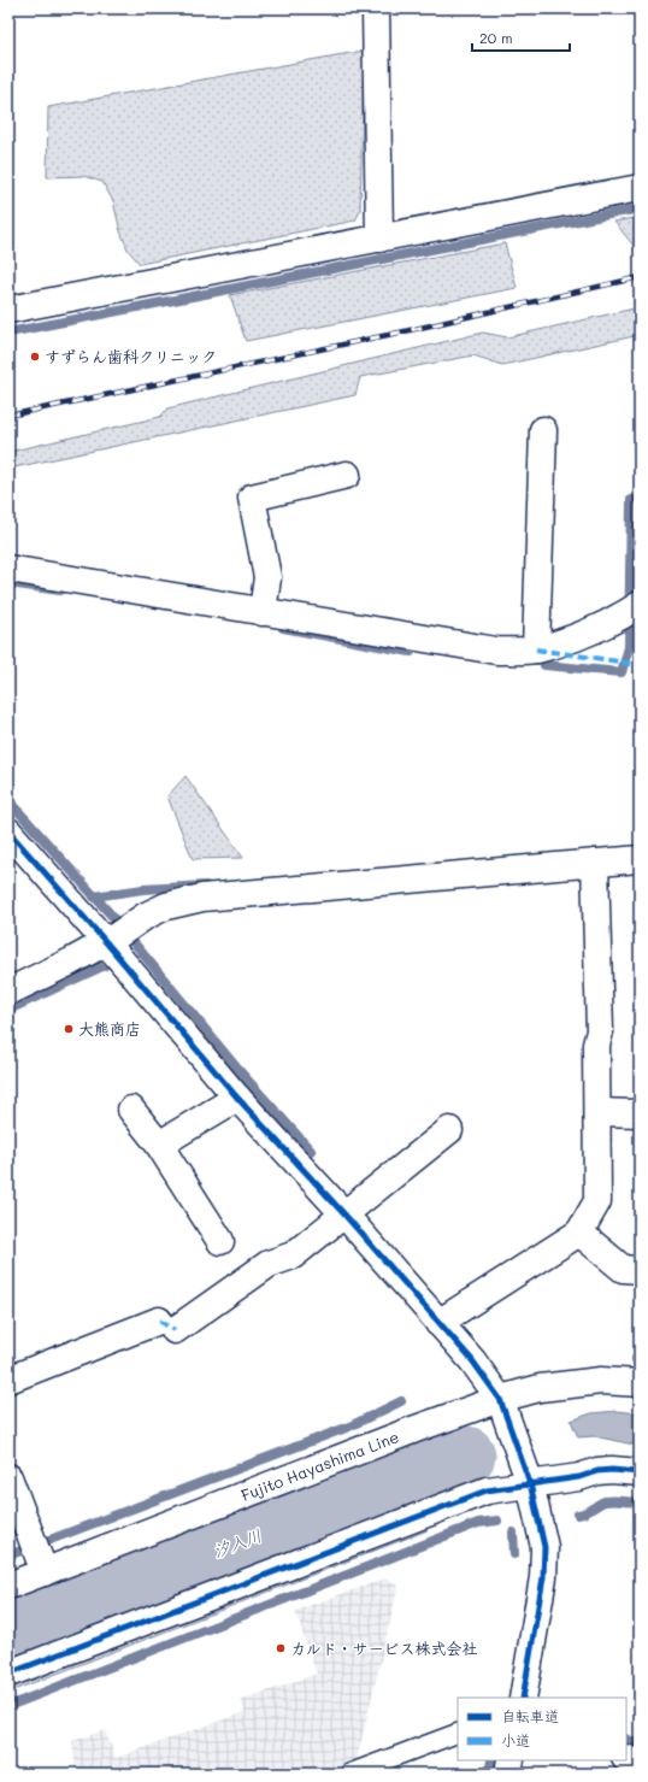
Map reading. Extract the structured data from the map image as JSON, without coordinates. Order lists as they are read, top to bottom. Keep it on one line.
{"streets":{"street":["Fujito Hayashima Line"]},"water":["汐入川"],"places":["すずらん歯科クリニック","大熊商店","カルド・サービス株式会社"],"legend":["自転車道","小道"],"scale_bar":"20 m"}
